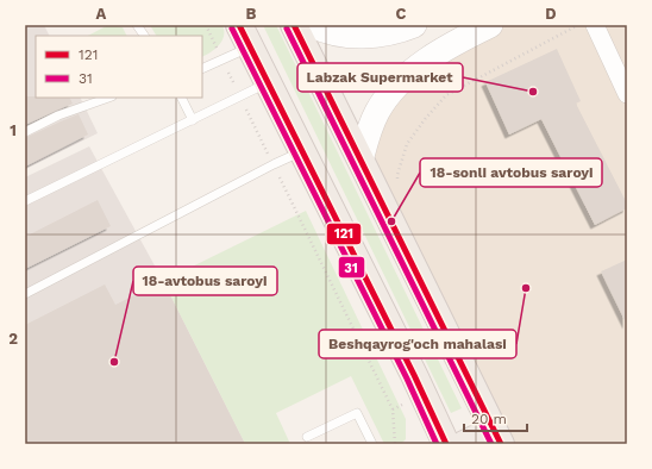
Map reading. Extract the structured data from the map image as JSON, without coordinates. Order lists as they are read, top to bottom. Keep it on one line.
{"places":["Labzak Supermarket","18-sonli avtobus saroyi","Beshqayrog'och mahalasi","18-avtobus saroyi"],"lines":["transit line 121","transit line 31"],"legend":["121","31"],"scale_bar":"20 m","grid":{"columns":["A","B","C","D"],"rows":["1","2"]}}
